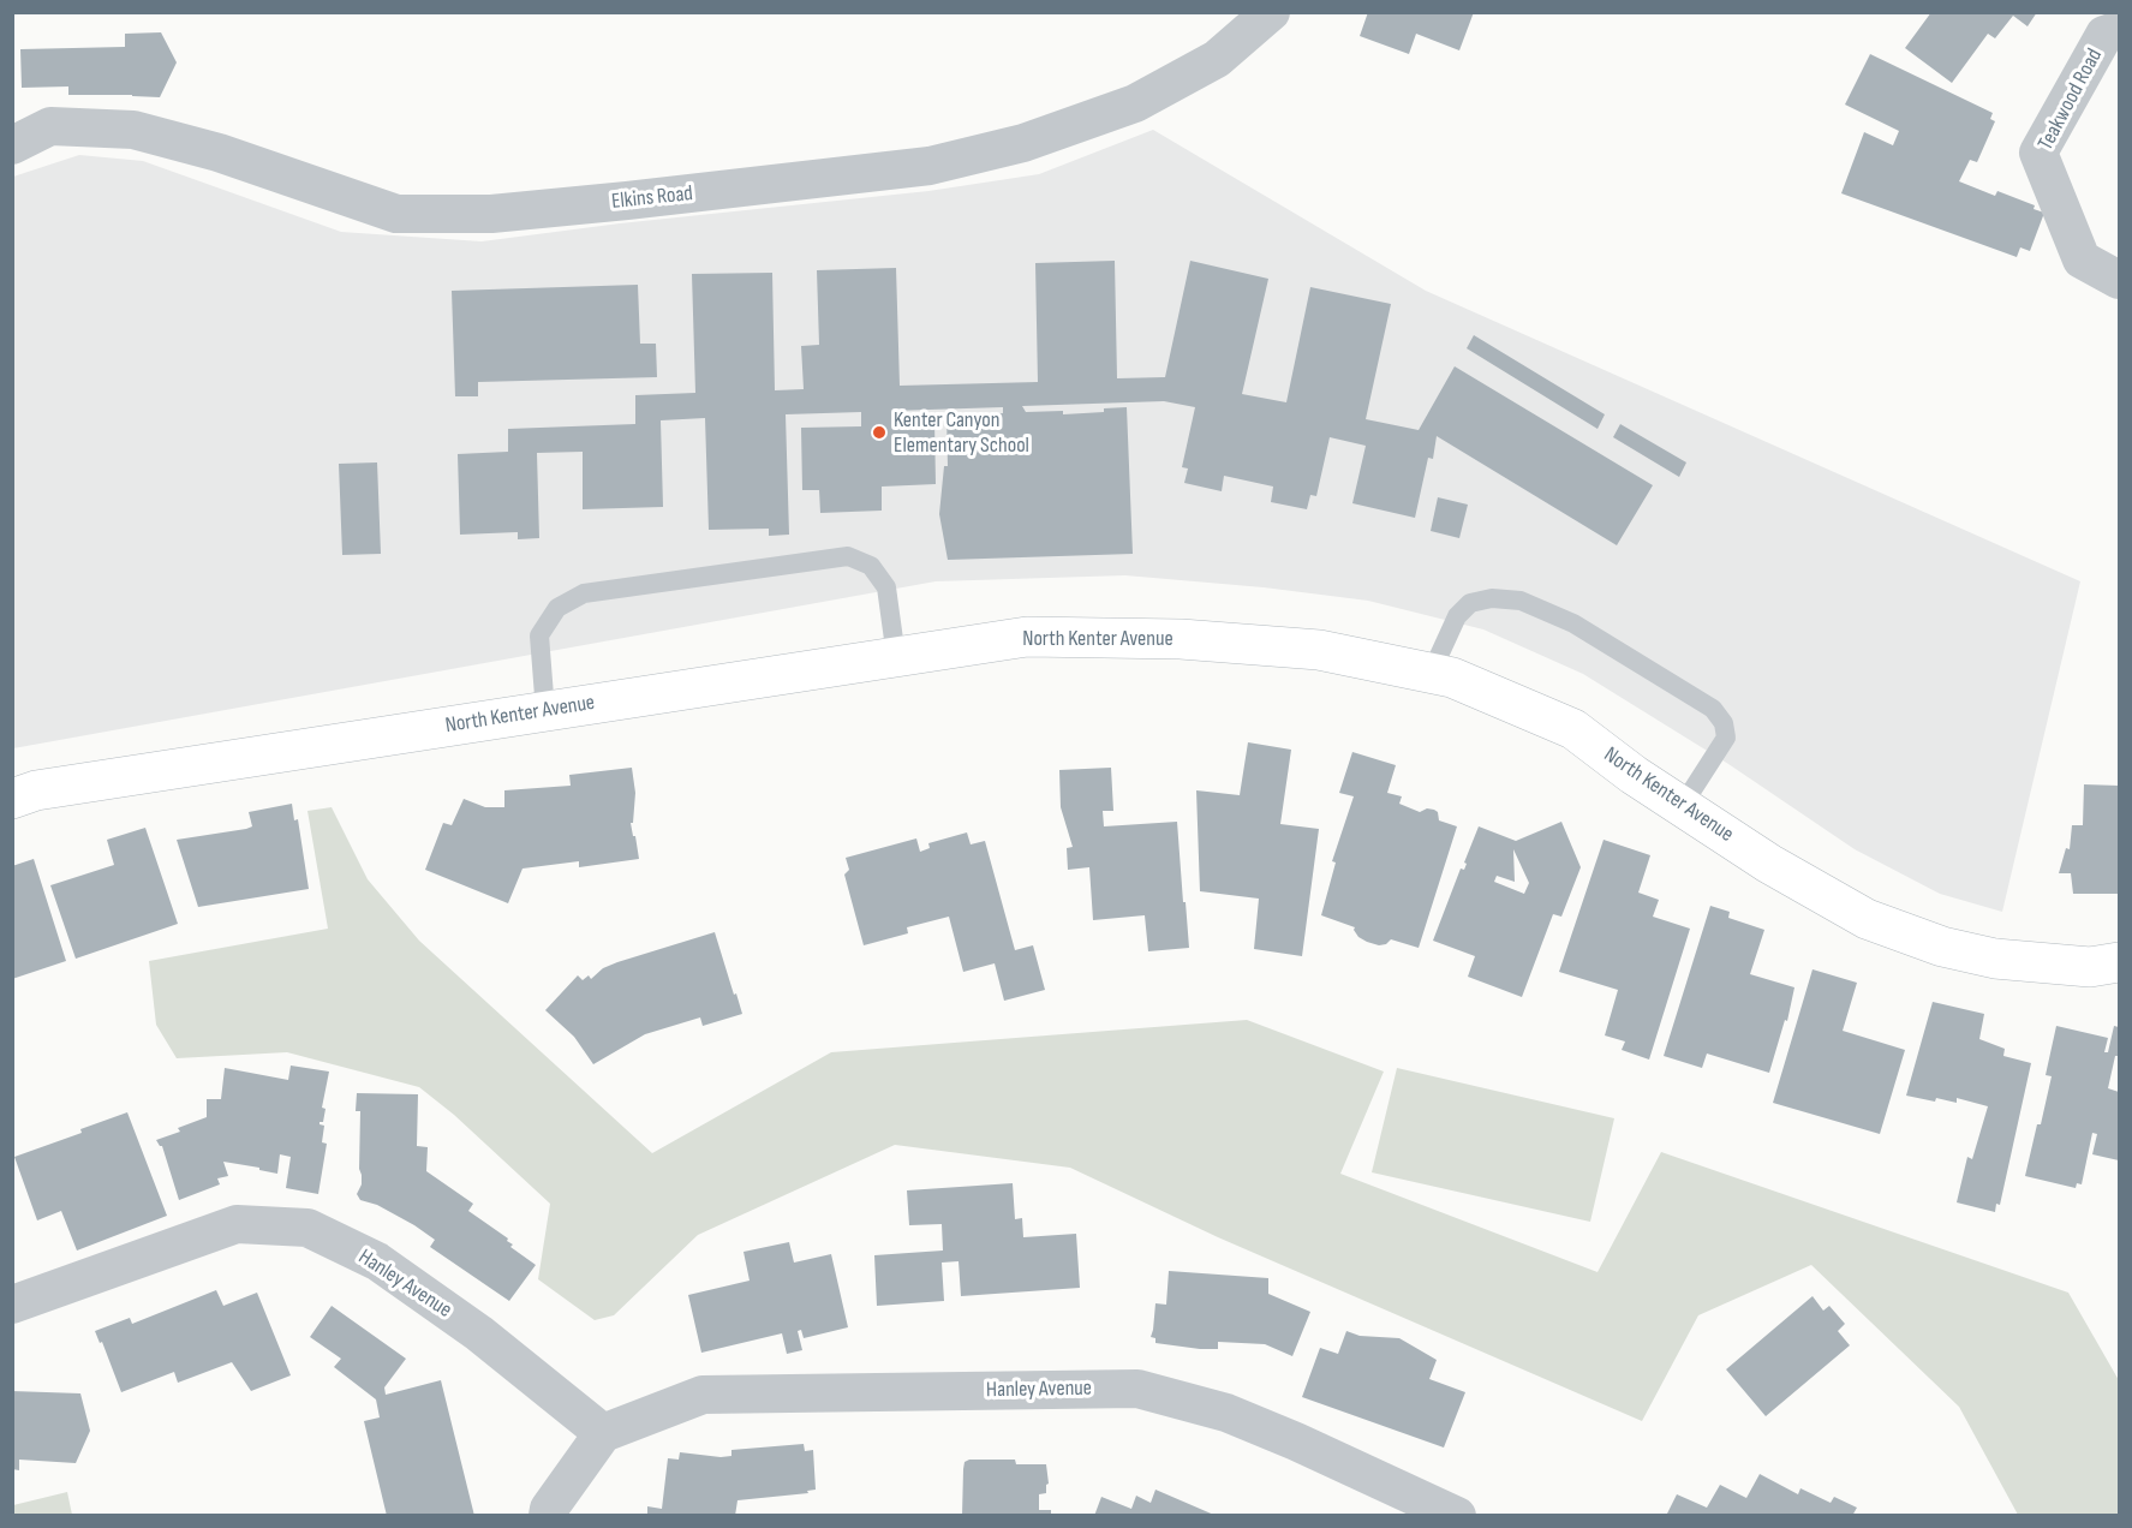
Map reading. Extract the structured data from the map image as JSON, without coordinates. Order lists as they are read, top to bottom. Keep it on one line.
{"streets":{"street":["Teakwood Road","Elkins Road","North Kenter Avenue","Hanley Avenue"]},"places":["Kenter Canyon Elementary School"]}
